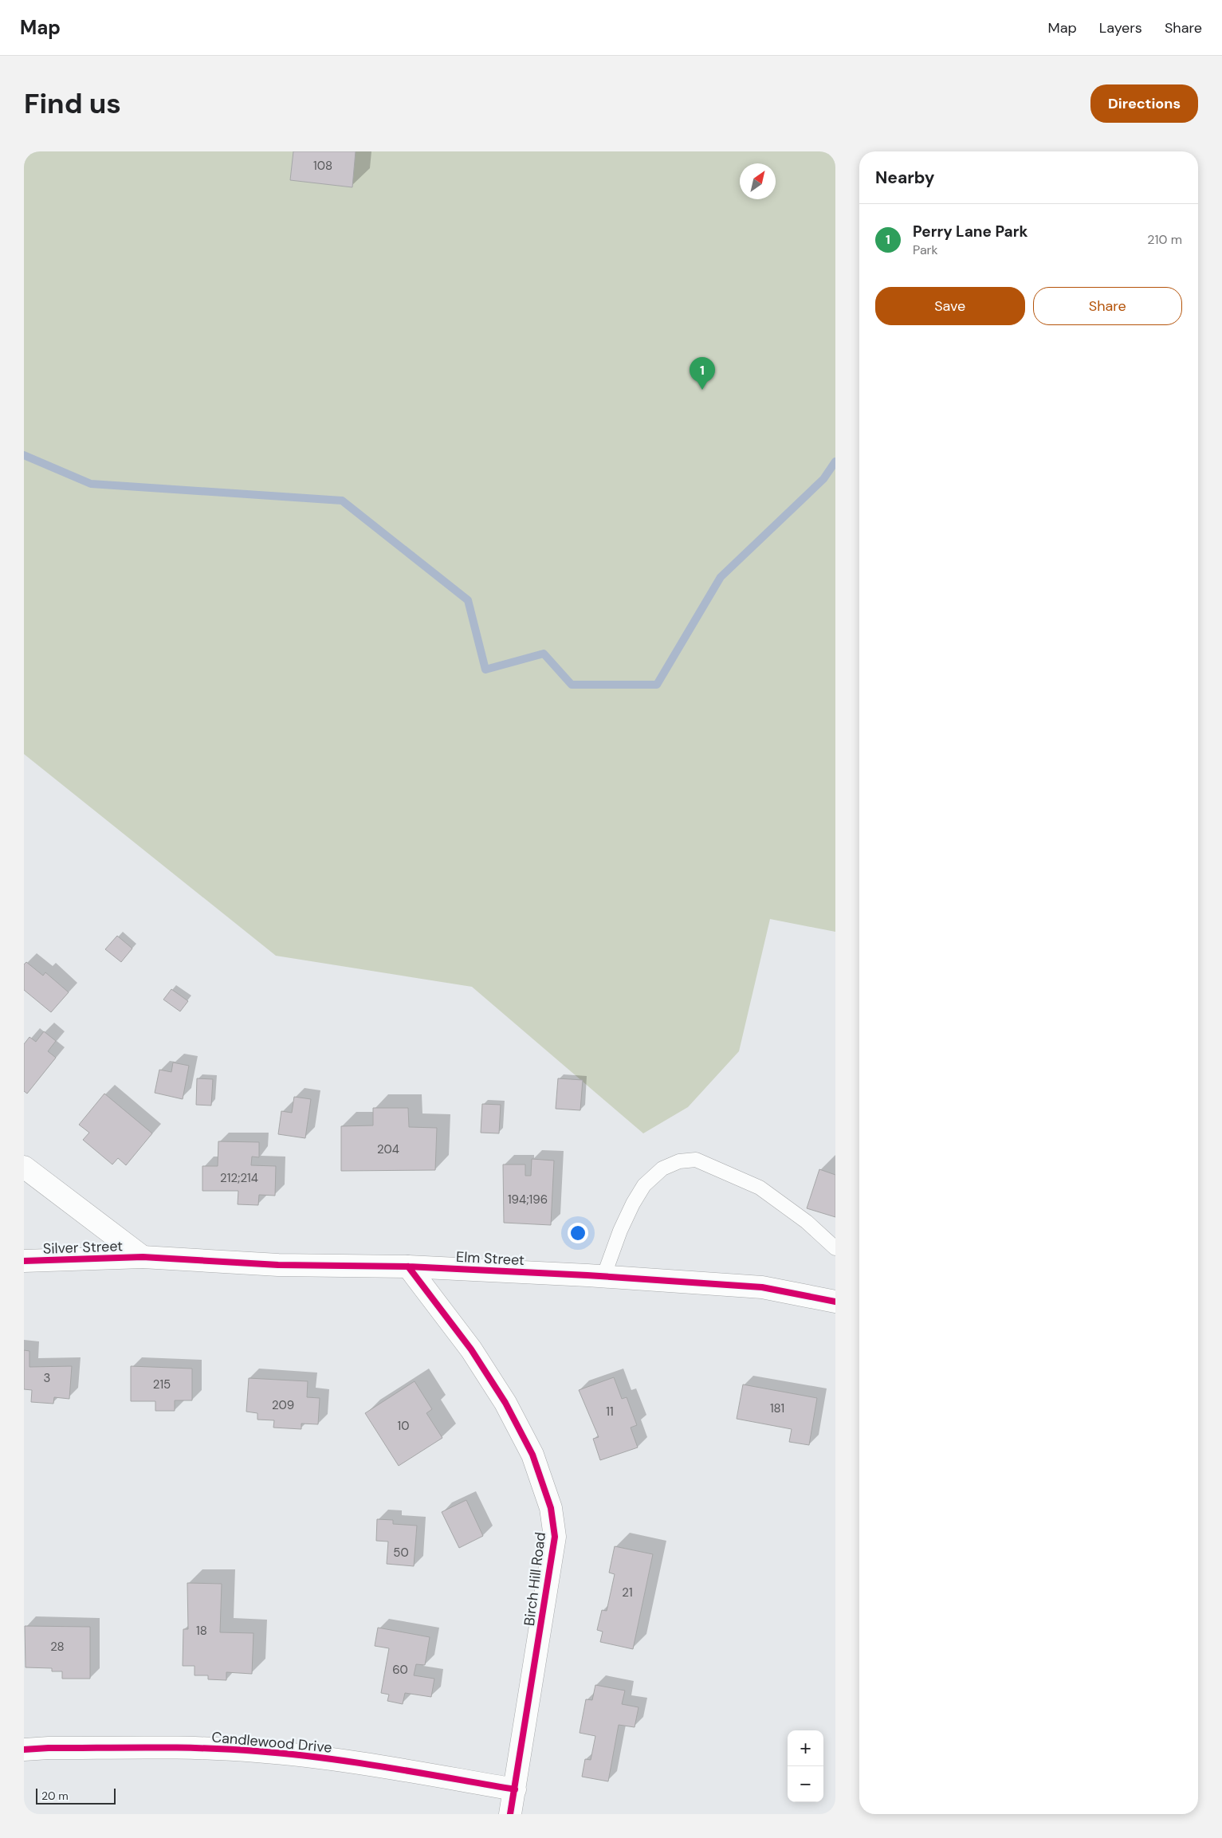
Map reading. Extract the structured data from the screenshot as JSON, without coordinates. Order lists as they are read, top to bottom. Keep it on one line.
{"streets":{"street":["Silver Street","Elm Street","Birch Hill Road","Candlewood Drive"]},"crossings":[["Silver Street","Elm Street"],["Elm Street","Birch Hill Road"],["Birch Hill Road","Candlewood Drive"]],"house_numbers":["108","204","212;214","194;196","3","215","209","181","11","10","50","21","18","28","60"],"scale_bar":"20 m","north":"top right","page":{"header":"Map","nav":["Map","Layers","Share"],"buttons":["Directions",["Save","Share"]],"title":"Find us","heading":"Nearby","list":[{"mark":"1","name":"Perry Lane Park","note":"Park","value":"210 m"}],"pins":"1","map_buttons":["+","−"],"scale":"20 m"}}
